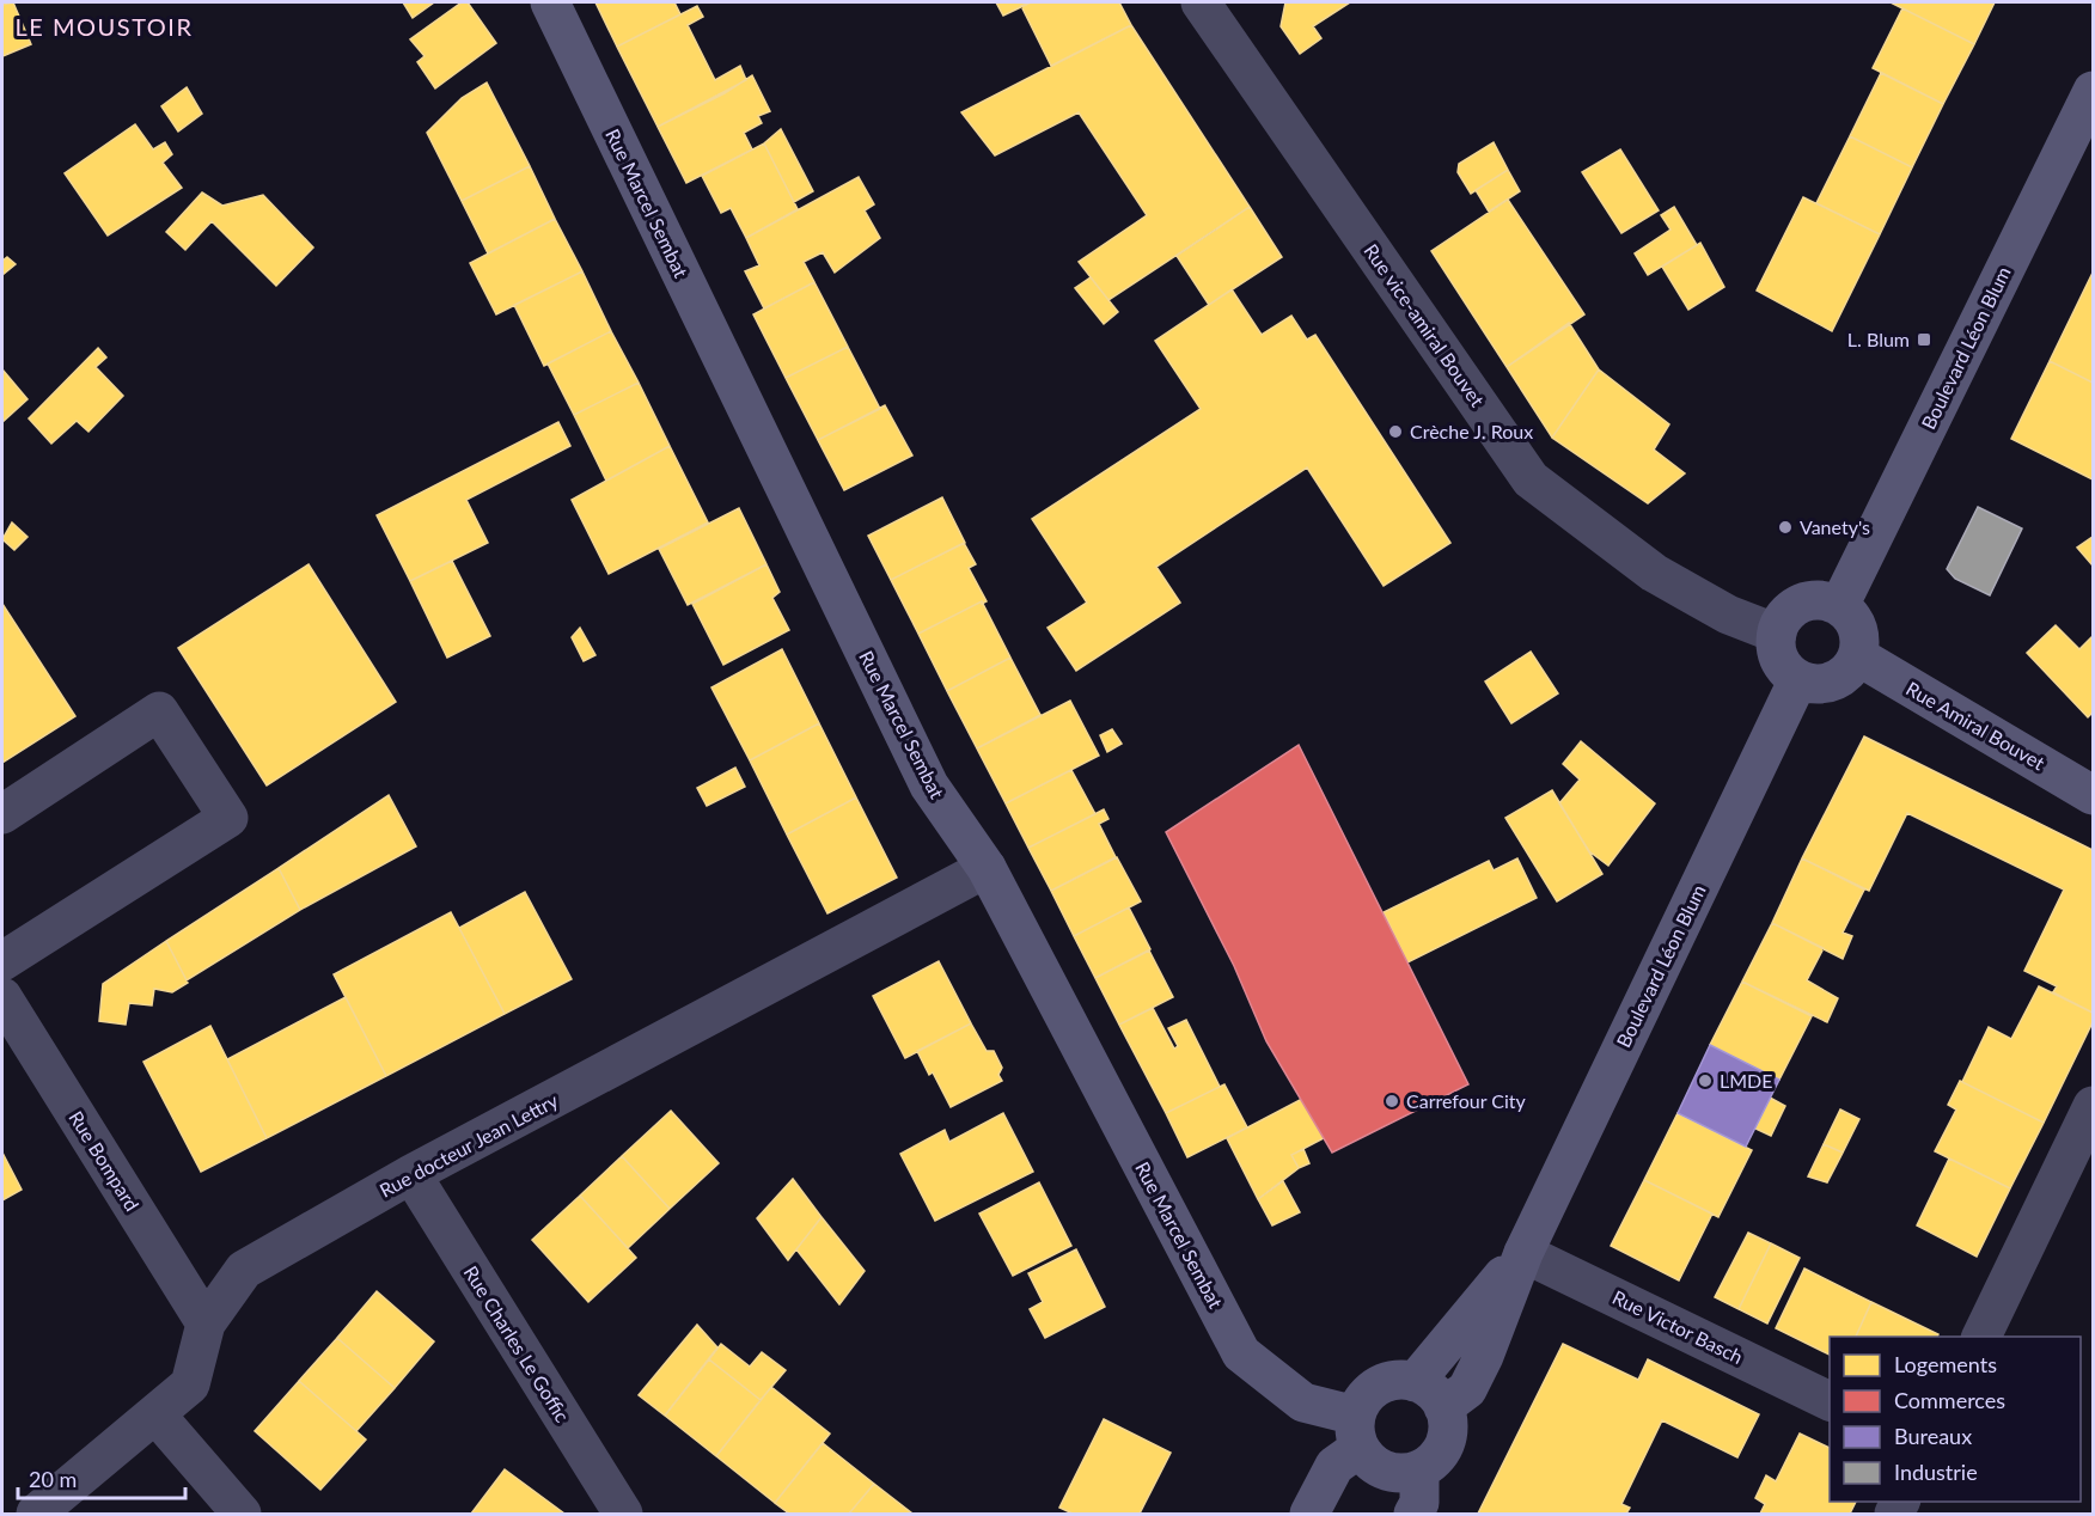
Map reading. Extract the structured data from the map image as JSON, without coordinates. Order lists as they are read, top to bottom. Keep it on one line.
{"streets":{"main road":["Rue Marcel Sembat","Boulevard Léon Blum","Rue Amiral Bouvet"],"street":["Rue vice-amiral Bouvet","Rue docteur Jean Lettry","Rue Bompard","Rue Victor Basch","Rue Charles Le Goffic"]},"crossings":[["Rue Marcel Sembat","Boulevard Léon Blum"],["Rue Marcel Sembat","Rue docteur Jean Lettry"],["Rue vice-amiral Bouvet","Boulevard Léon Blum"],["Rue vice-amiral Bouvet","Rue Amiral Bouvet"],["Boulevard Léon Blum","Rue Amiral Bouvet"],["Boulevard Léon Blum","Rue Victor Basch"],["Rue docteur Jean Lettry","Rue Bompard"],["Rue docteur Jean Lettry","Rue Charles Le Goffic"]],"districts":["LE MOUSTOIR"],"places":{"transit":["L. Blum"],"other":["Crèche J. Roux","Vanety's","LMDE","Carrefour City"]},"legend":["Logements","Commerces","Bureaux","Industrie"],"scale_bar":"20 m"}
